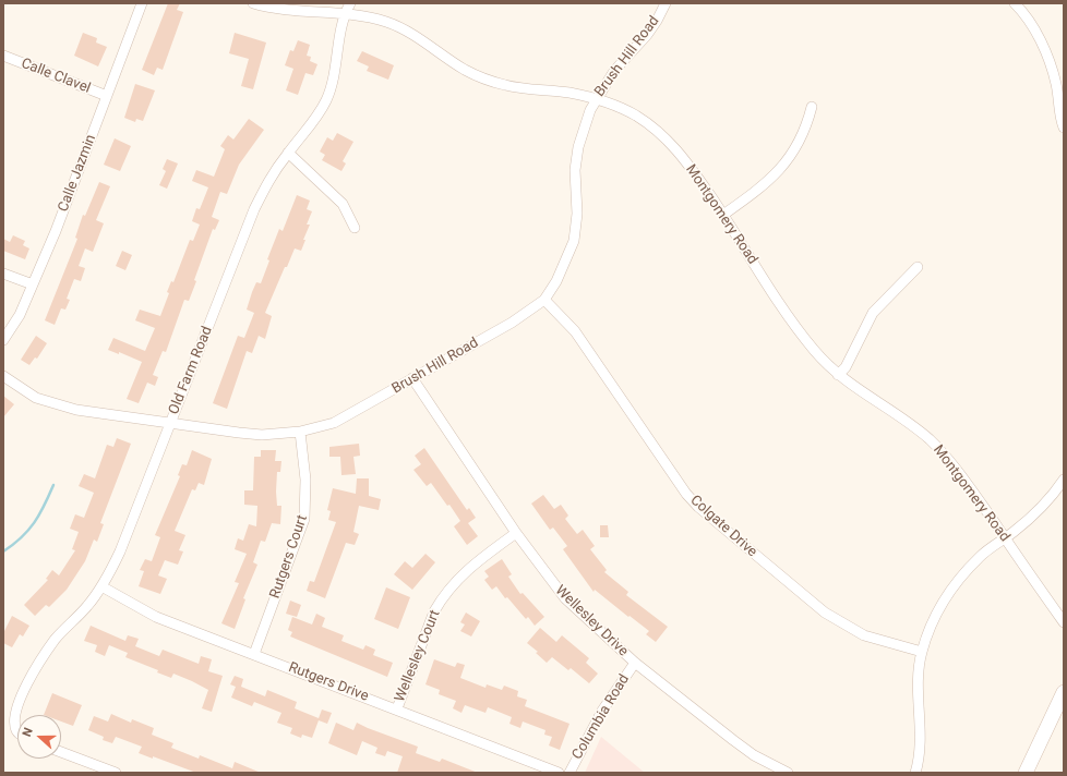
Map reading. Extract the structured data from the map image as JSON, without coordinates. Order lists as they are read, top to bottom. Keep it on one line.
{"streets":{"street":["Brush Hill Road","Calle Clavel","Calle Jazmin","Montgomery Road","Old Farm Road","Colgate Drive","Rutgers Court","Wellesley Drive","Wellesley Court","Rutgers Drive","Columbia Road"]},"crossings":[["Brush Hill Road","Montgomery Road"],["Brush Hill Road","Old Farm Road"],["Brush Hill Road","Colgate Drive"],["Brush Hill Road","Rutgers Court"],["Brush Hill Road","Wellesley Drive"],["Calle Clavel","Calle Jazmin"],["Montgomery Road","Old Farm Road"],["Old Farm Road","Rutgers Drive"],["Rutgers Court","Rutgers Drive"],["Wellesley Drive","Wellesley Court"],["Wellesley Drive","Columbia Road"],["Wellesley Court","Rutgers Drive"]],"north":"left"}
